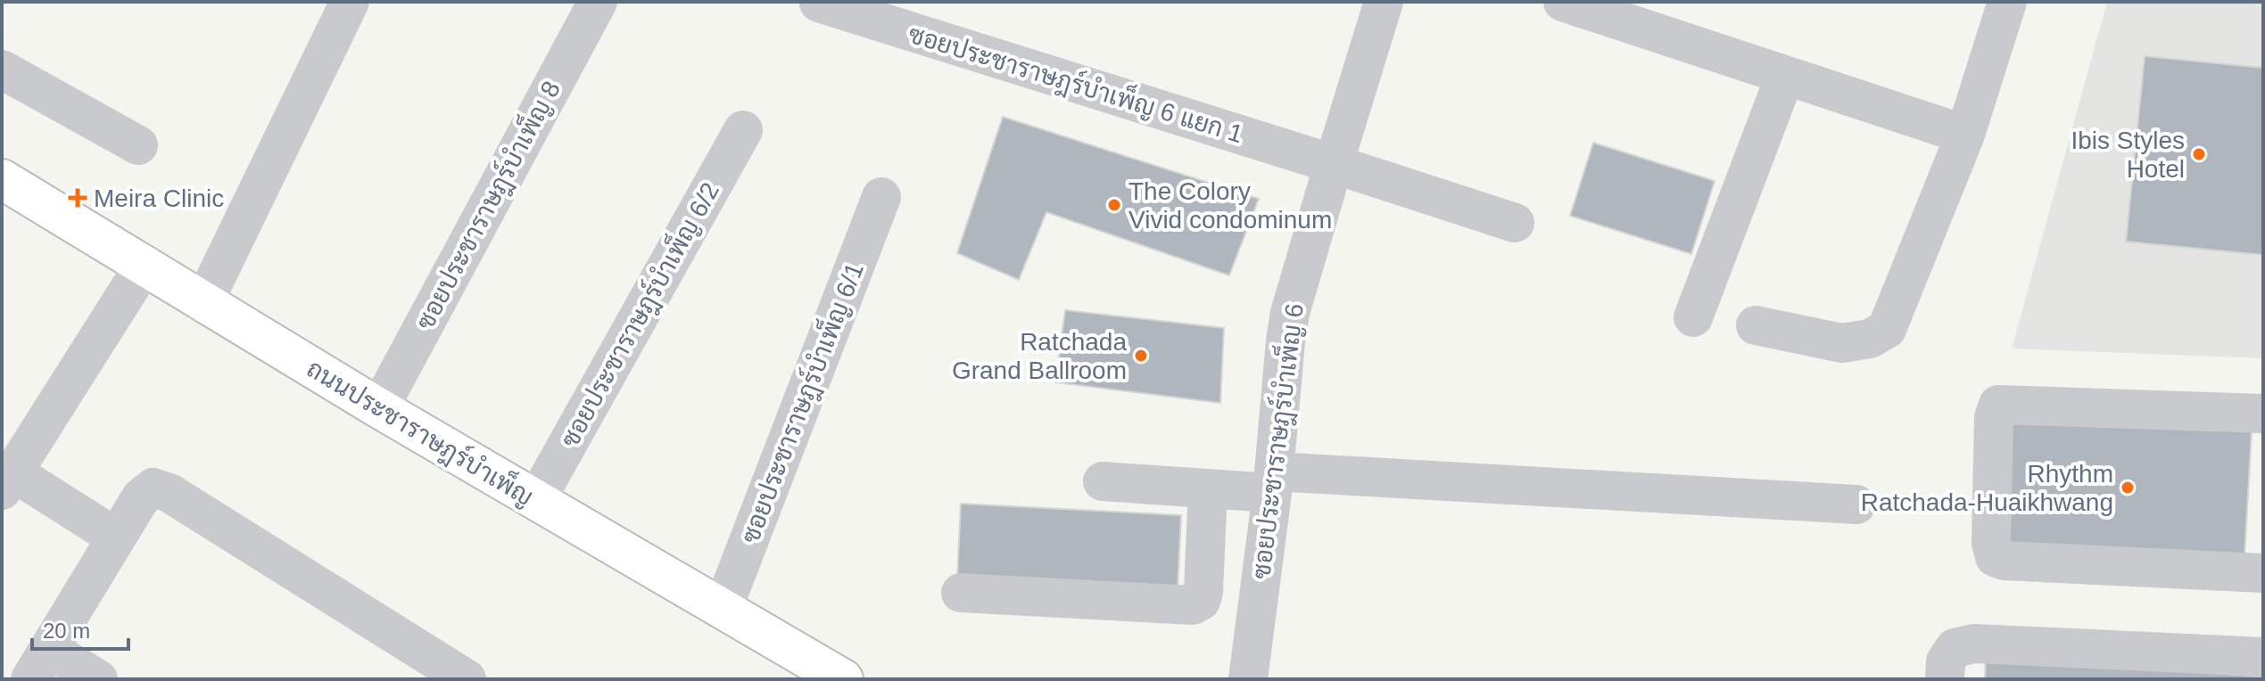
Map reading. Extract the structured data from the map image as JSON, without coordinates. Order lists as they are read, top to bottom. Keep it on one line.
{"streets":{"main road":["ถนนประชาราษฎร์บำเพ็ญ"],"street":["ซอยประชาราษฎร์บำเพ็ญ 6 แยก 1","ซอยประชาราษฎร์บำเพ็ญ 8","ซอยประชาราษฎร์บำเพ็ญ 6/2","ซอยประชาราษฎร์บำเพ็ญ 6/1","ซอยประชาราษฎร์บำเพ็ญ 6"]},"crossings":[["ซอยประชาราษฎร์บำเพ็ญ 6 แยก 1","ซอยประชาราษฎร์บำเพ็ญ 6"],["ซอยประชาราษฎร์บำเพ็ญ 8","ถนนประชาราษฎร์บำเพ็ญ"],["ซอยประชาราษฎร์บำเพ็ญ 6/2","ถนนประชาราษฎร์บำเพ็ญ"],["ซอยประชาราษฎร์บำเพ็ญ 6/1","ถนนประชาราษฎร์บำเพ็ญ"]],"places":{"other":["Ibis Styles Hotel","The Colory Vivid condominum","Ratchada Grand Ballroom","Rhythm Ratchada-Huaikhwang"],"health":["Meira Clinic"]},"scale_bar":"20 m"}
